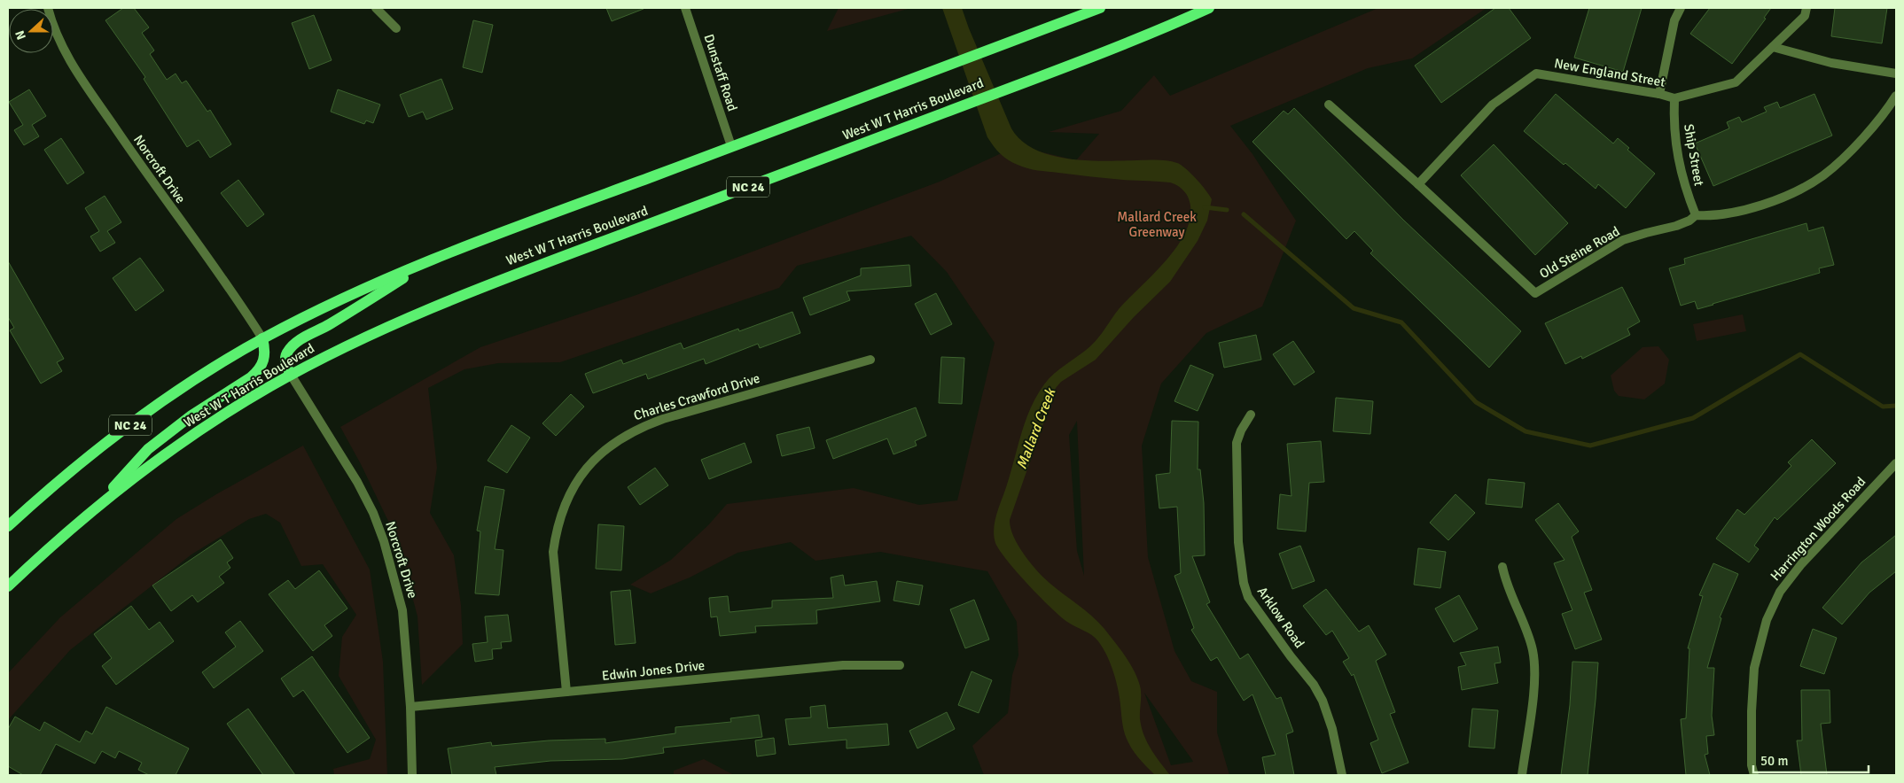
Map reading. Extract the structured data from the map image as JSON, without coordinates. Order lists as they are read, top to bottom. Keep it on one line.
{"streets":{"main road":["West W T Harris Boulevard","NC 24"],"street":["Dunstaff Road","New England Street","Ship Street","Norcroft Drive","Old Steine Road","Charles Crawford Drive","Harrington Woods Road","Arklow Road","Edwin Jones Drive"]},"crossings":[["Dunstaff Road","West W T Harris Boulevard"],["New England Street","Ship Street"],["New England Street","Old Steine Road"],["West W T Harris Boulevard","Norcroft Drive"],["Ship Street","Old Steine Road"],["Norcroft Drive","Edwin Jones Drive"],["Charles Crawford Drive","Edwin Jones Drive"]],"water":["Mallard Creek"],"parks":["Mallard Creek Greenway"],"scale_bar":"50 m","north":"left"}
